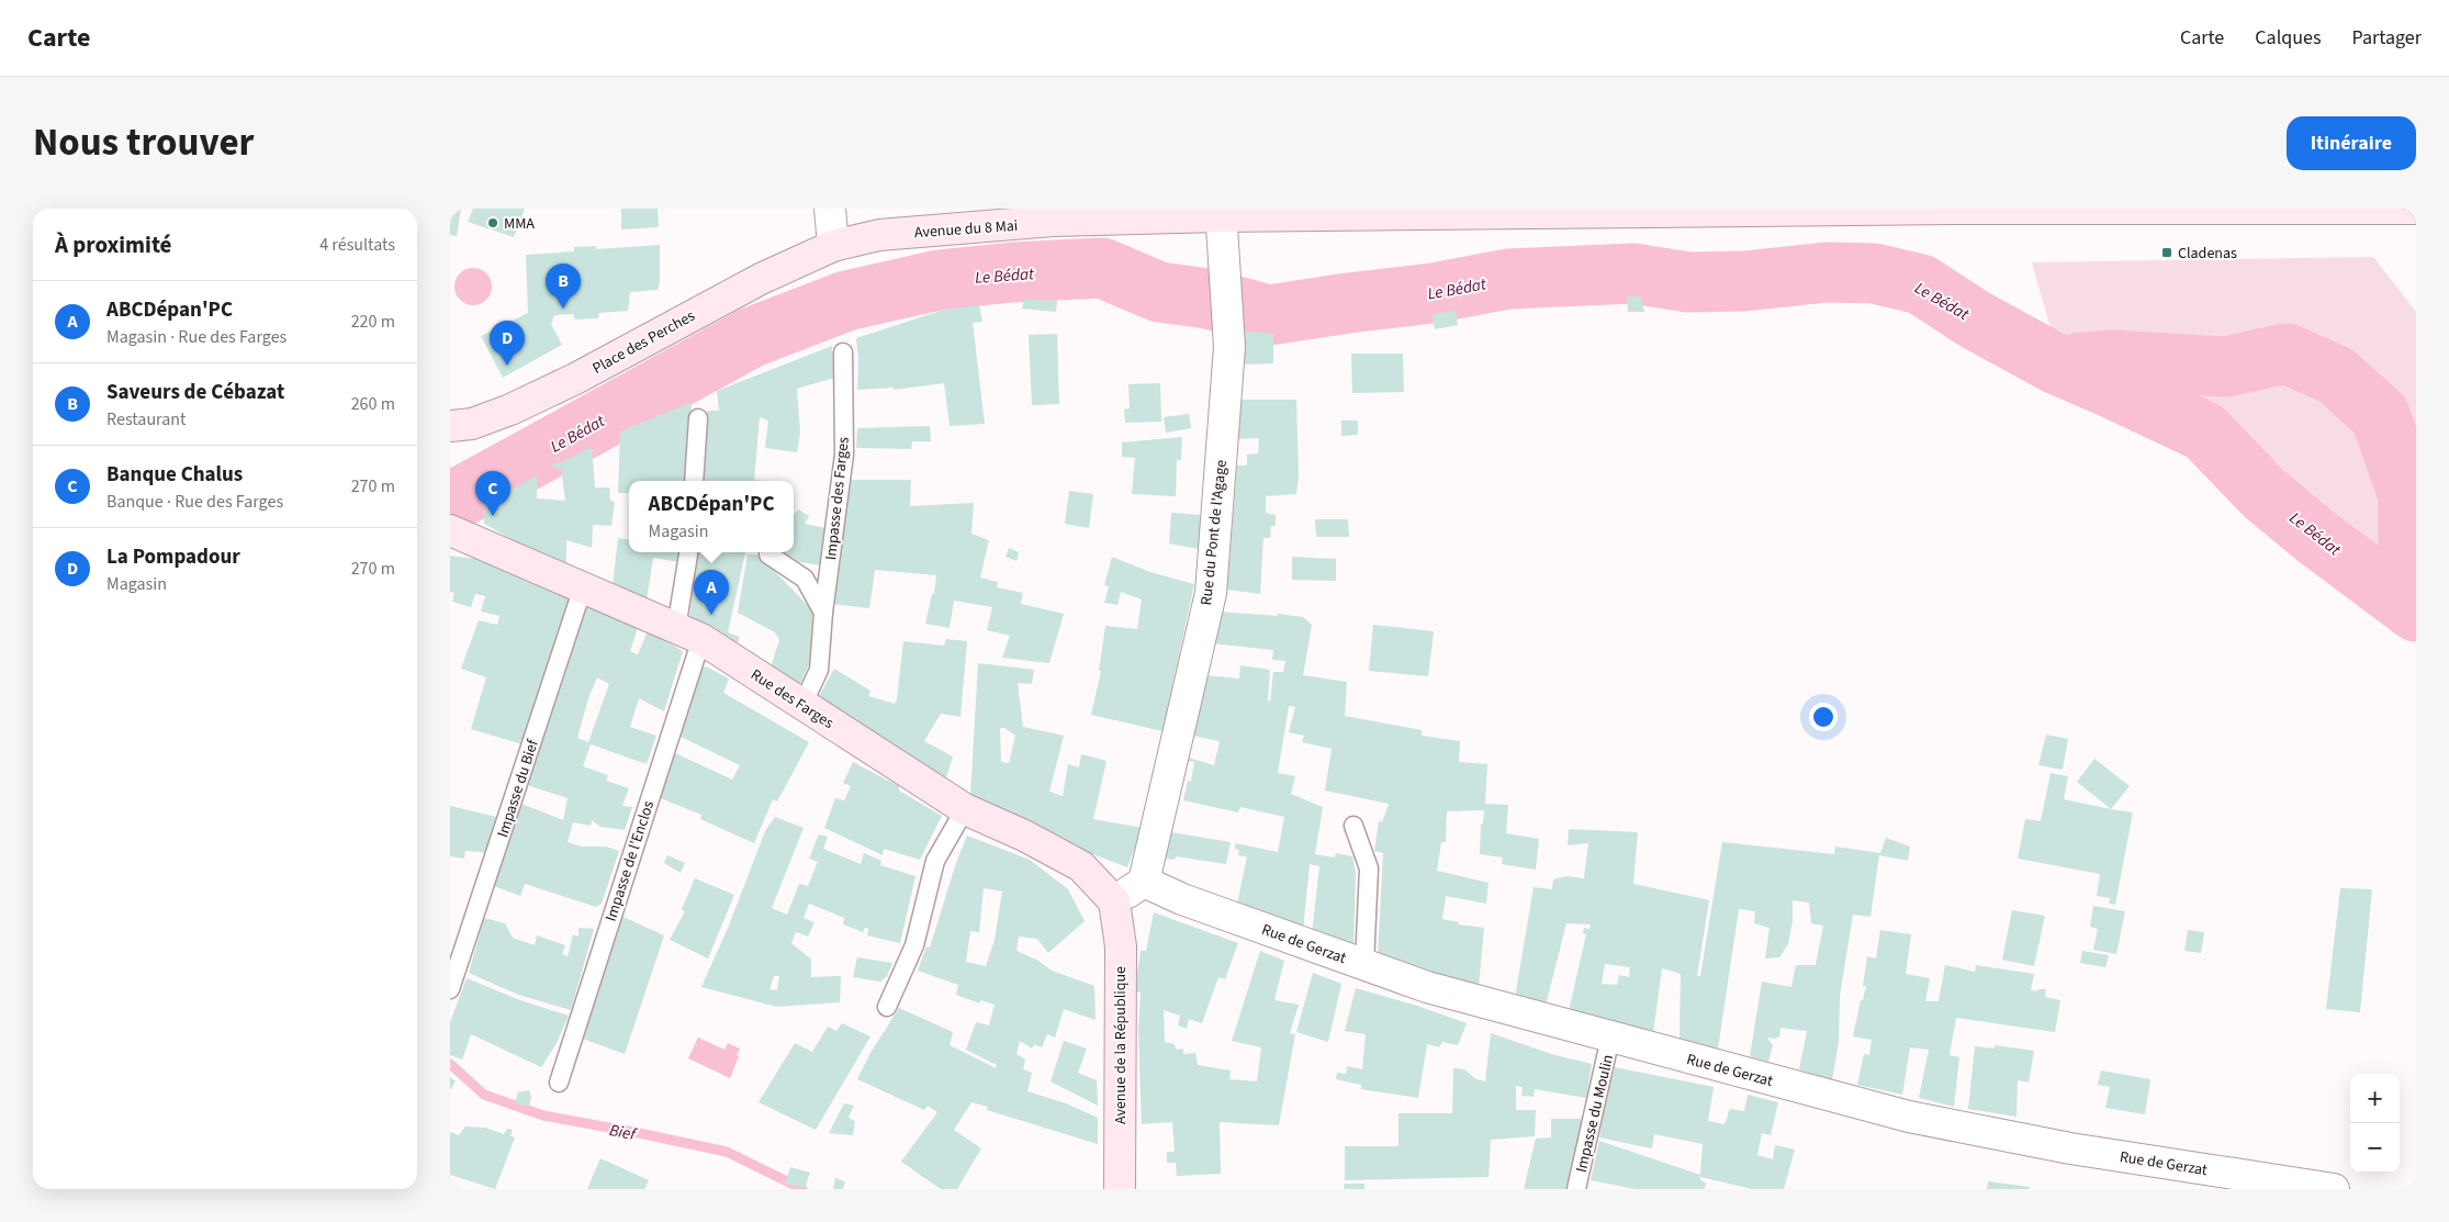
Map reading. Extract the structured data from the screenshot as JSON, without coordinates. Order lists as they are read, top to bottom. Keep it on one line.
{"streets":{"street":["Avenue du 8 Mai","Place des Perches","Rue du Pont de l'Agage","Rue des Farges","Rue de Gerzat","Avenue de la République"],"lane":["Impasse des Farges","Impasse du Bief","Impasse de l'Enclos","Impasse du Moulin"]},"crossings":[["Avenue du 8 Mai","Place des Perches"],["Avenue du 8 Mai","Rue du Pont de l'Agage"],["Impasse des Farges","Rue des Farges"],["Rue du Pont de l'Agage","Rue de Gerzat"],["Rue des Farges","Impasse du Bief"],["Rue des Farges","Impasse de l'Enclos"],["Rue des Farges","Avenue de la République"],["Rue de Gerzat","Impasse du Moulin"]],"water":["Le Bédat","Bief"],"places":{"other":["MMA"],"transit":["Cladenas"]},"page":{"header":"Carte","nav":["Carte","Calques","Partager"],"title":"Nous trouver","buttons":"Itinéraire","heading":["À proximité","4 résultats"],"pins":["B","D","C","A"],"list":[{"mark":"A","name":"ABCDépan'PC","note":"Magasin · Rue des Farges","value":"220 m"},{"mark":"B","name":"Saveurs de Cébazat","note":"Restaurant","value":"260 m"},{"mark":"C","name":"Banque Chalus","note":"Banque · Rue des Farges","value":"270 m"},{"mark":"D","name":"La Pompadour","note":"Magasin","value":"270 m"}],"popup":["ABCDépan'PC","Magasin"],"map_buttons":["+","−"]}}
